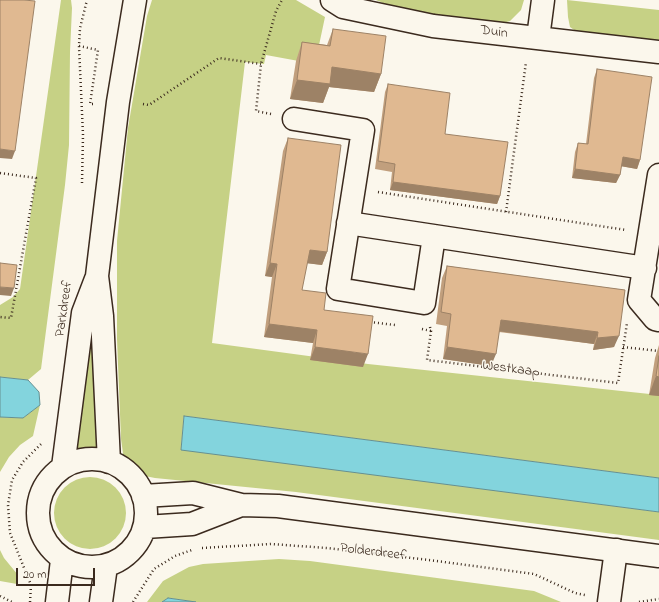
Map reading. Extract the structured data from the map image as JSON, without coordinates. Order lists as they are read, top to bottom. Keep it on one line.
{"streets":{"street":["Duin","Parkdreef"],"path":["Westkaap","Polderdreef"]},"scale_bar":"20 m"}
